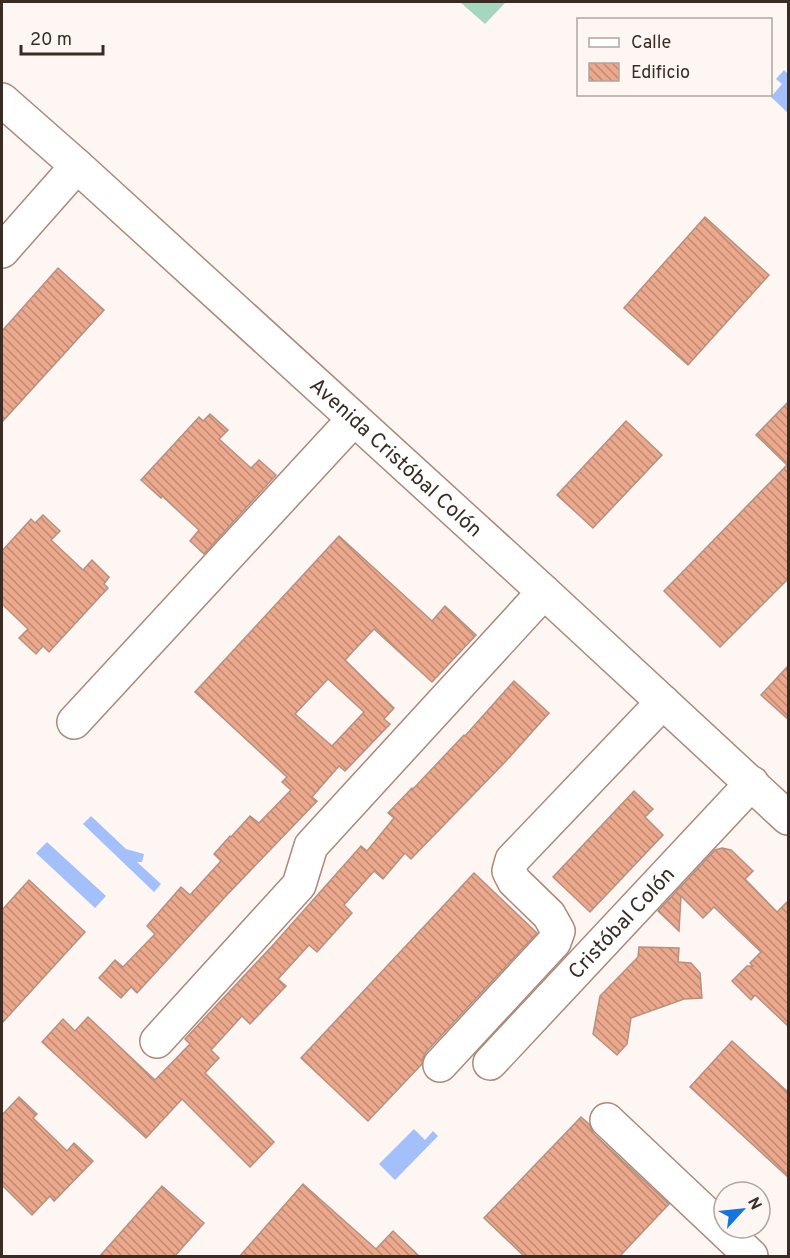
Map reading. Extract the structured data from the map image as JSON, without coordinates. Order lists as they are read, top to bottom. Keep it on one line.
{"streets":{"main road":["Avenida Cristóbal Colón","Cristóbal Colón"]},"crossings":[["Avenida Cristóbal Colón","Cristóbal Colón"]],"legend":["Calle","Edificio"],"scale_bar":"20 m","north":"top right"}
